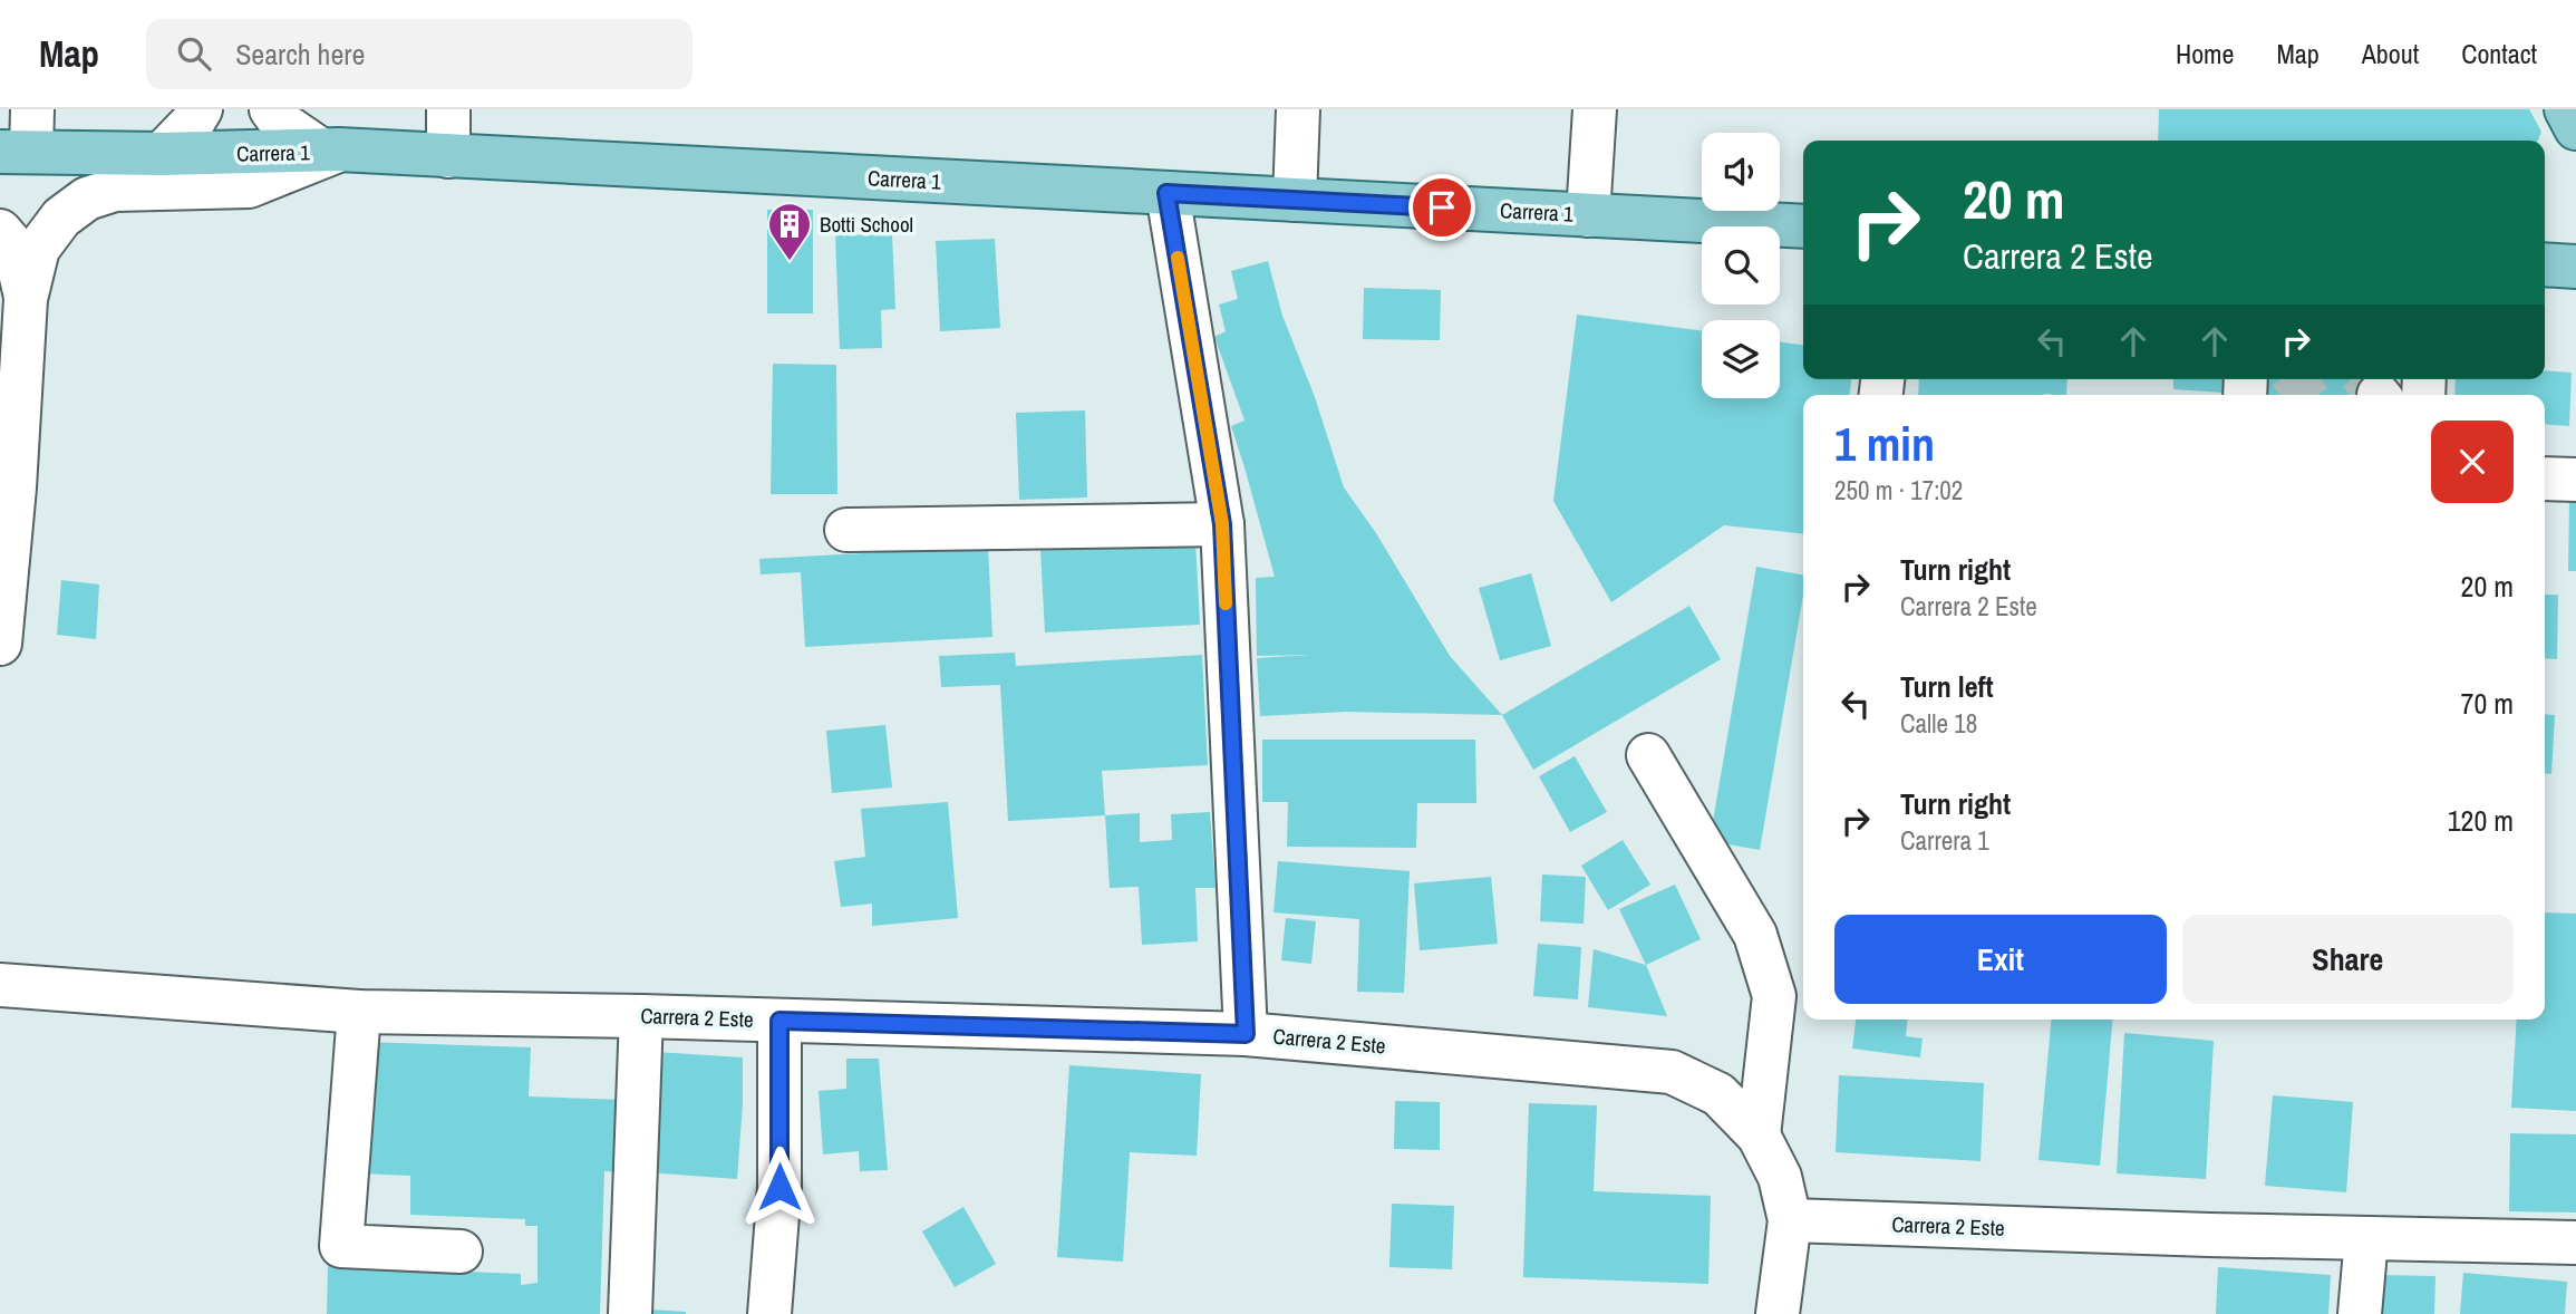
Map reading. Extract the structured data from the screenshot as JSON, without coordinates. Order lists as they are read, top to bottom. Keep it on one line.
{"streets":{"main road":["Carrera 1"],"street":["Carrera 2 Este"]},"places":{"building":["Botti School"]},"page":{"header":"Map","search":"Search here","nav":["Home","Map","About","Contact"],"turn":["20 m","Carrera 2 Este"],"heading":["1 min","250 m · 17:02"],"list":[{"name":"Turn right","note":"Carrera 2 Este","value":"20 m"},{"name":"Turn left","note":"Calle 18","value":"70 m"},{"name":"Turn right","note":"Carrera 1","value":"120 m"}],"buttons":["Exit","Share"]}}
